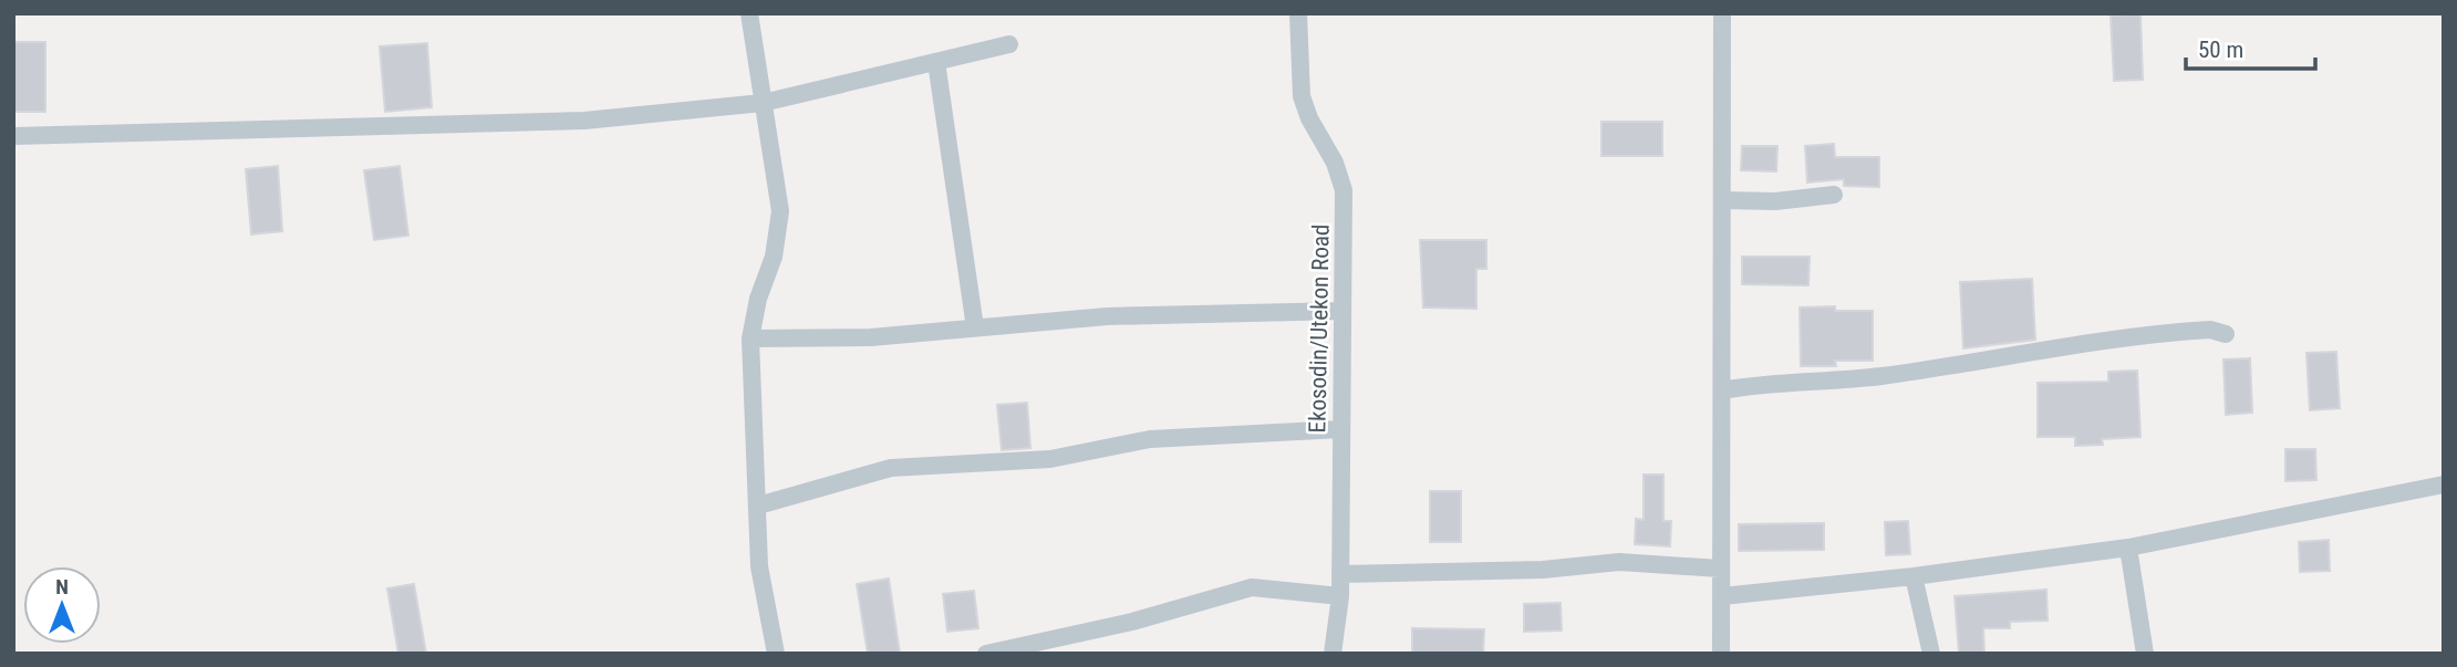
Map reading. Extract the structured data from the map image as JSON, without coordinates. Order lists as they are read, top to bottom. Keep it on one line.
{"streets":{"street":["Ekosodin/Utekon Road"]},"scale_bar":"50 m","north":"top"}
